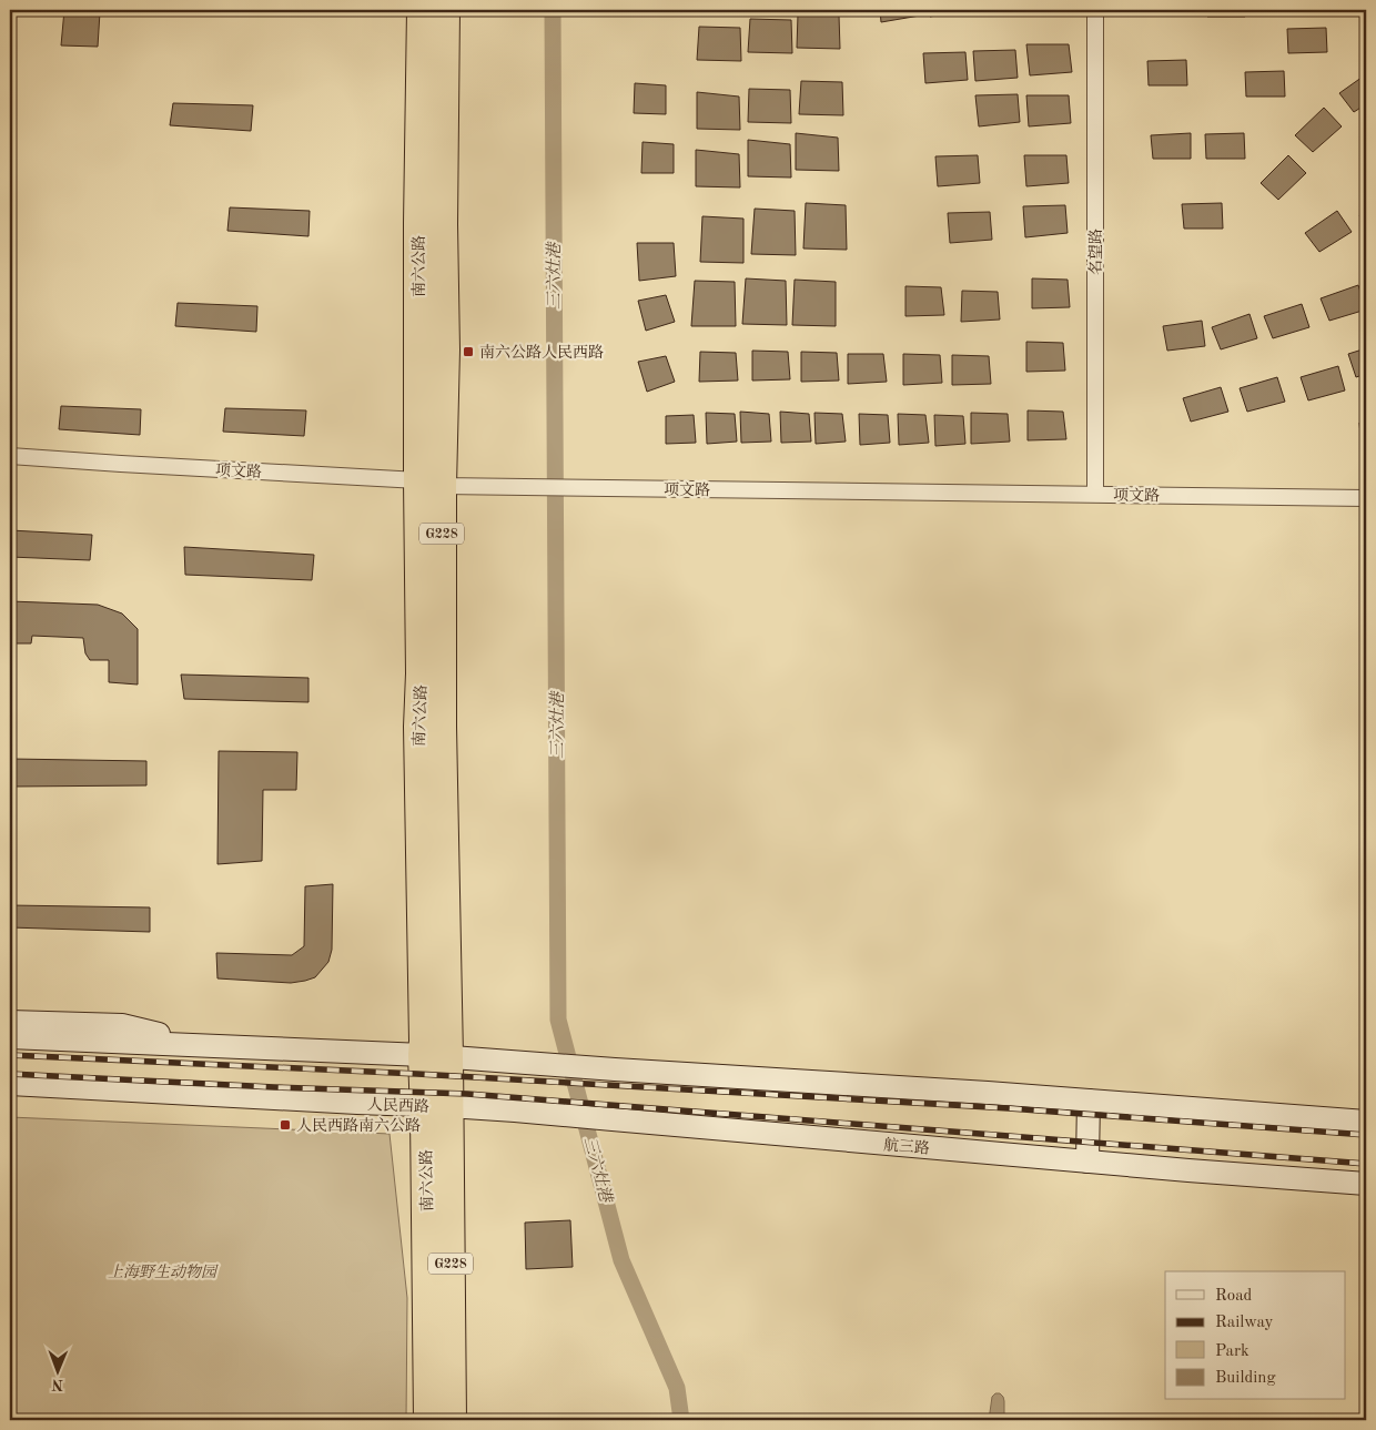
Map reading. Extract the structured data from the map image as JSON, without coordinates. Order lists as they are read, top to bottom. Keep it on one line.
{"streets":{"highway":["南六公路","G228"],"main road":["人民西路","航三路"],"street":["名望路","项文路"]},"crossings":[["名望路","项文路"],["南六公路","项文路"],["南六公路","人民西路"],["南六公路","航三路"],["人民西路","航三路"]],"water":["三六灶港"],"parks":["上海野生动物园"],"places":{"transit":["南六公路人民西路","人民西路南六公路"]},"legend":["Road","Railway","Park","Building"],"north":"bottom"}
